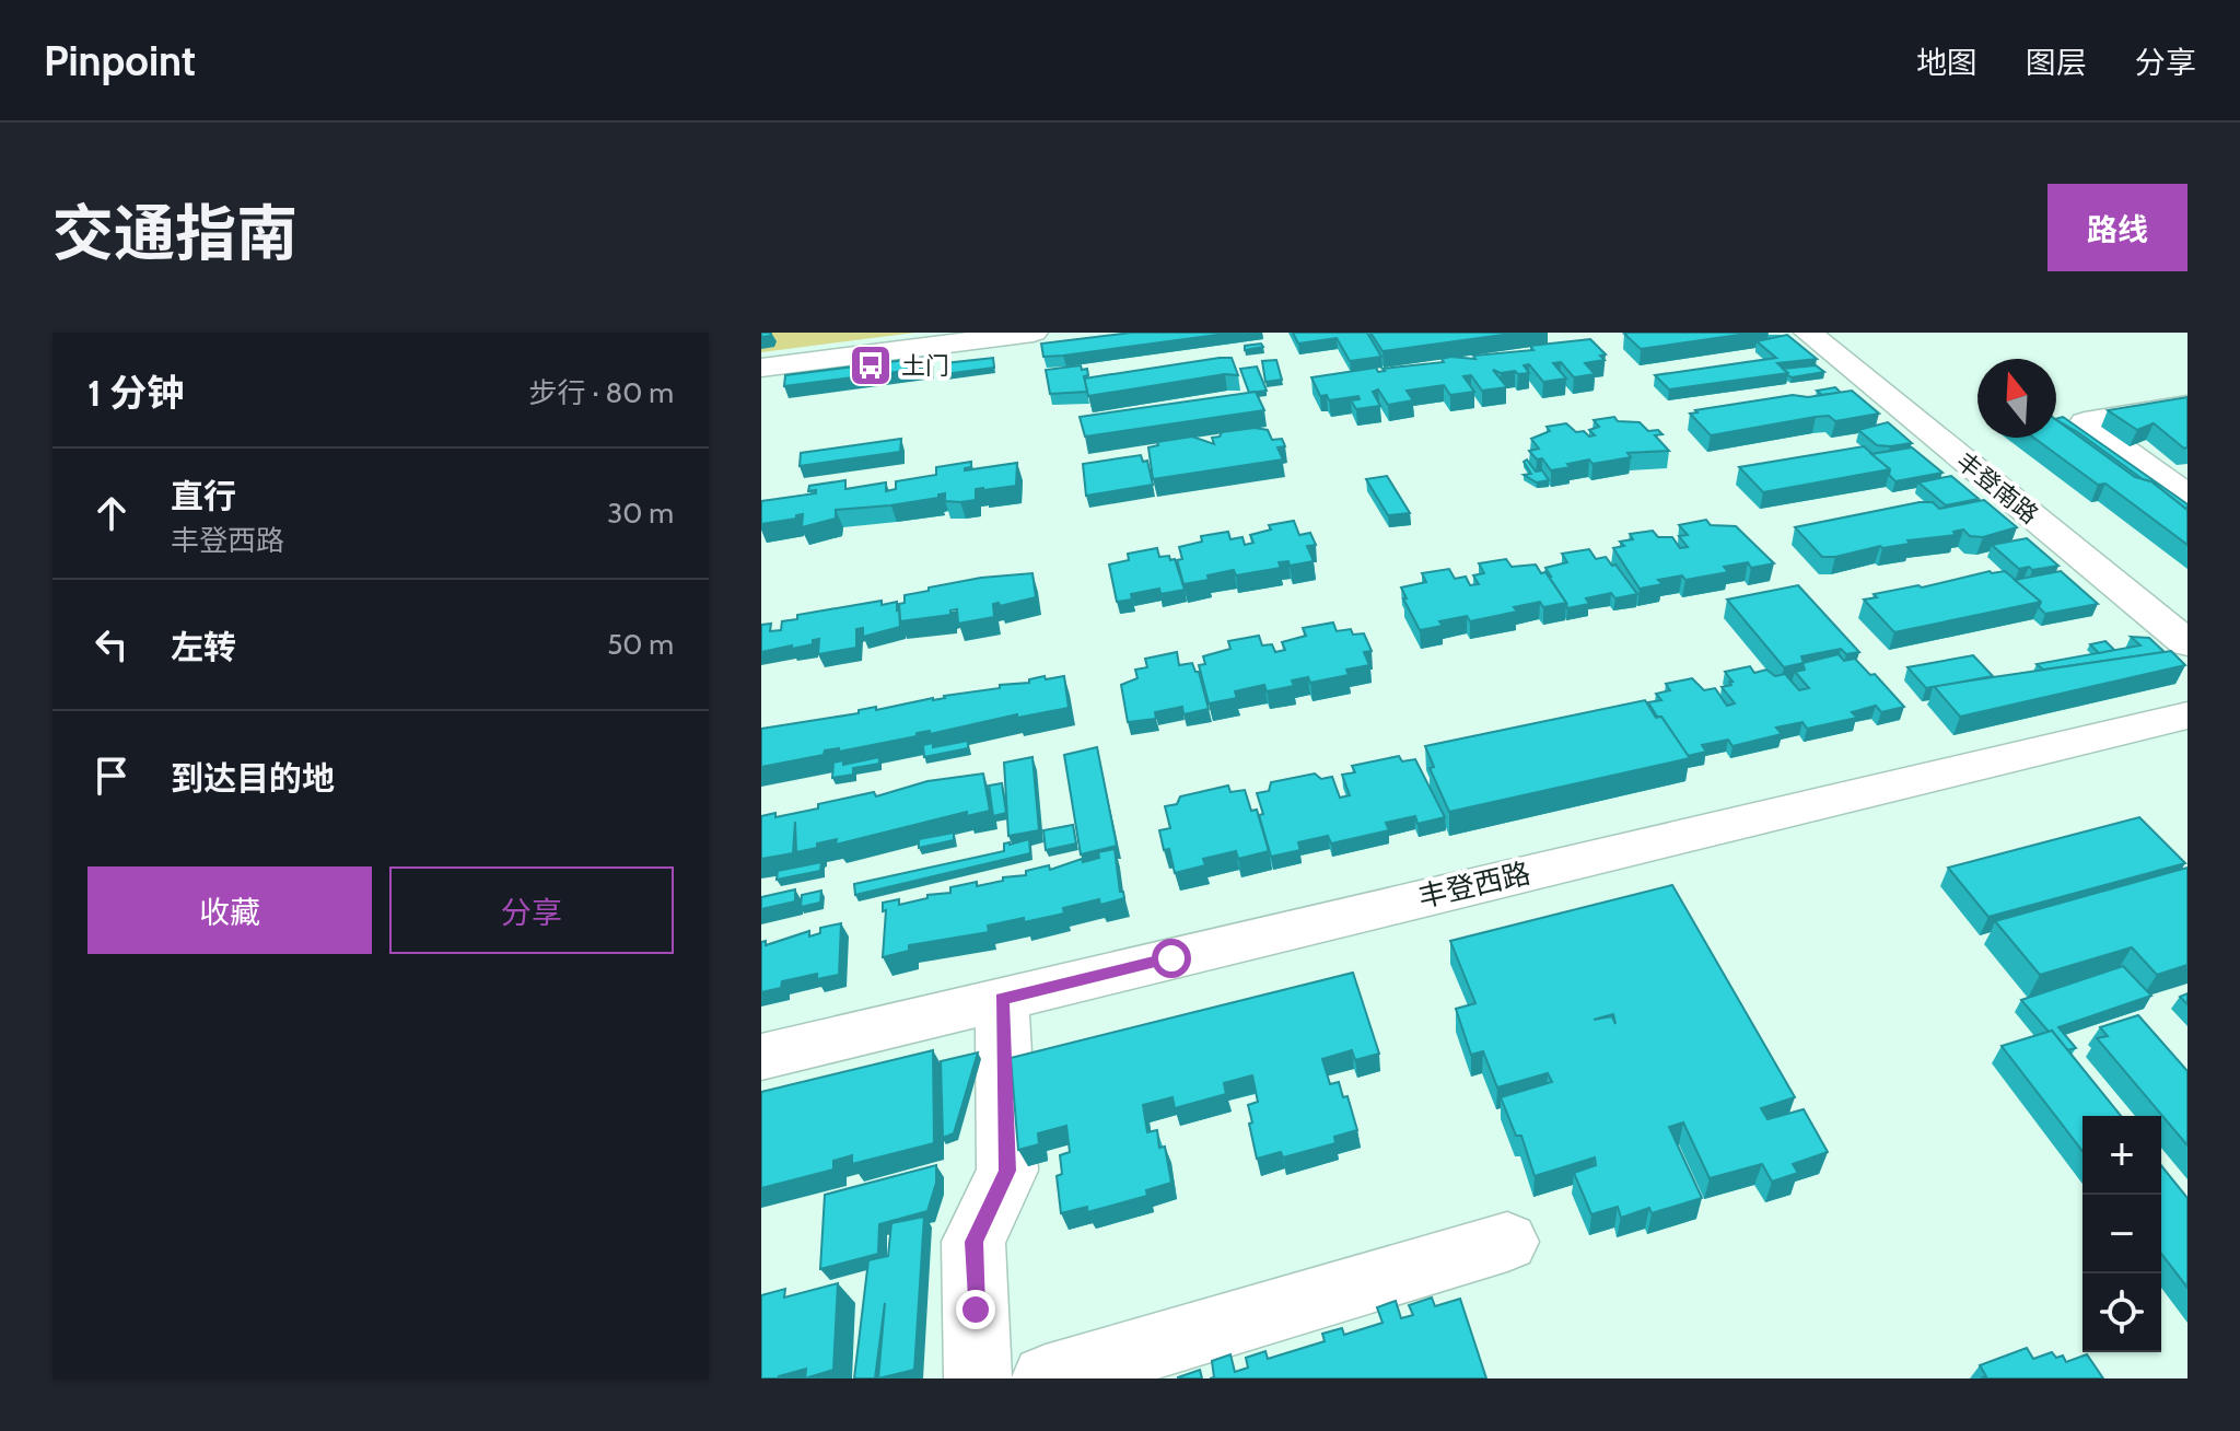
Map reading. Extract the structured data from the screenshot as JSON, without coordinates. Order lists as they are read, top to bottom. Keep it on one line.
{"streets":{"street":["丰登南路","丰登西路"]},"places":{"bus stop":["土门"]},"north":"top","page":{"header":"Pinpoint","nav":["地图","图层","分享"],"title":"交通指南","buttons":["路线",["收藏","分享"]],"heading":["1 分钟","步行 · 80 m"],"list":[["直行","丰登西路","30 m"],["左转","50 m"],"到达目的地"],"map_buttons":["+","−"]}}
